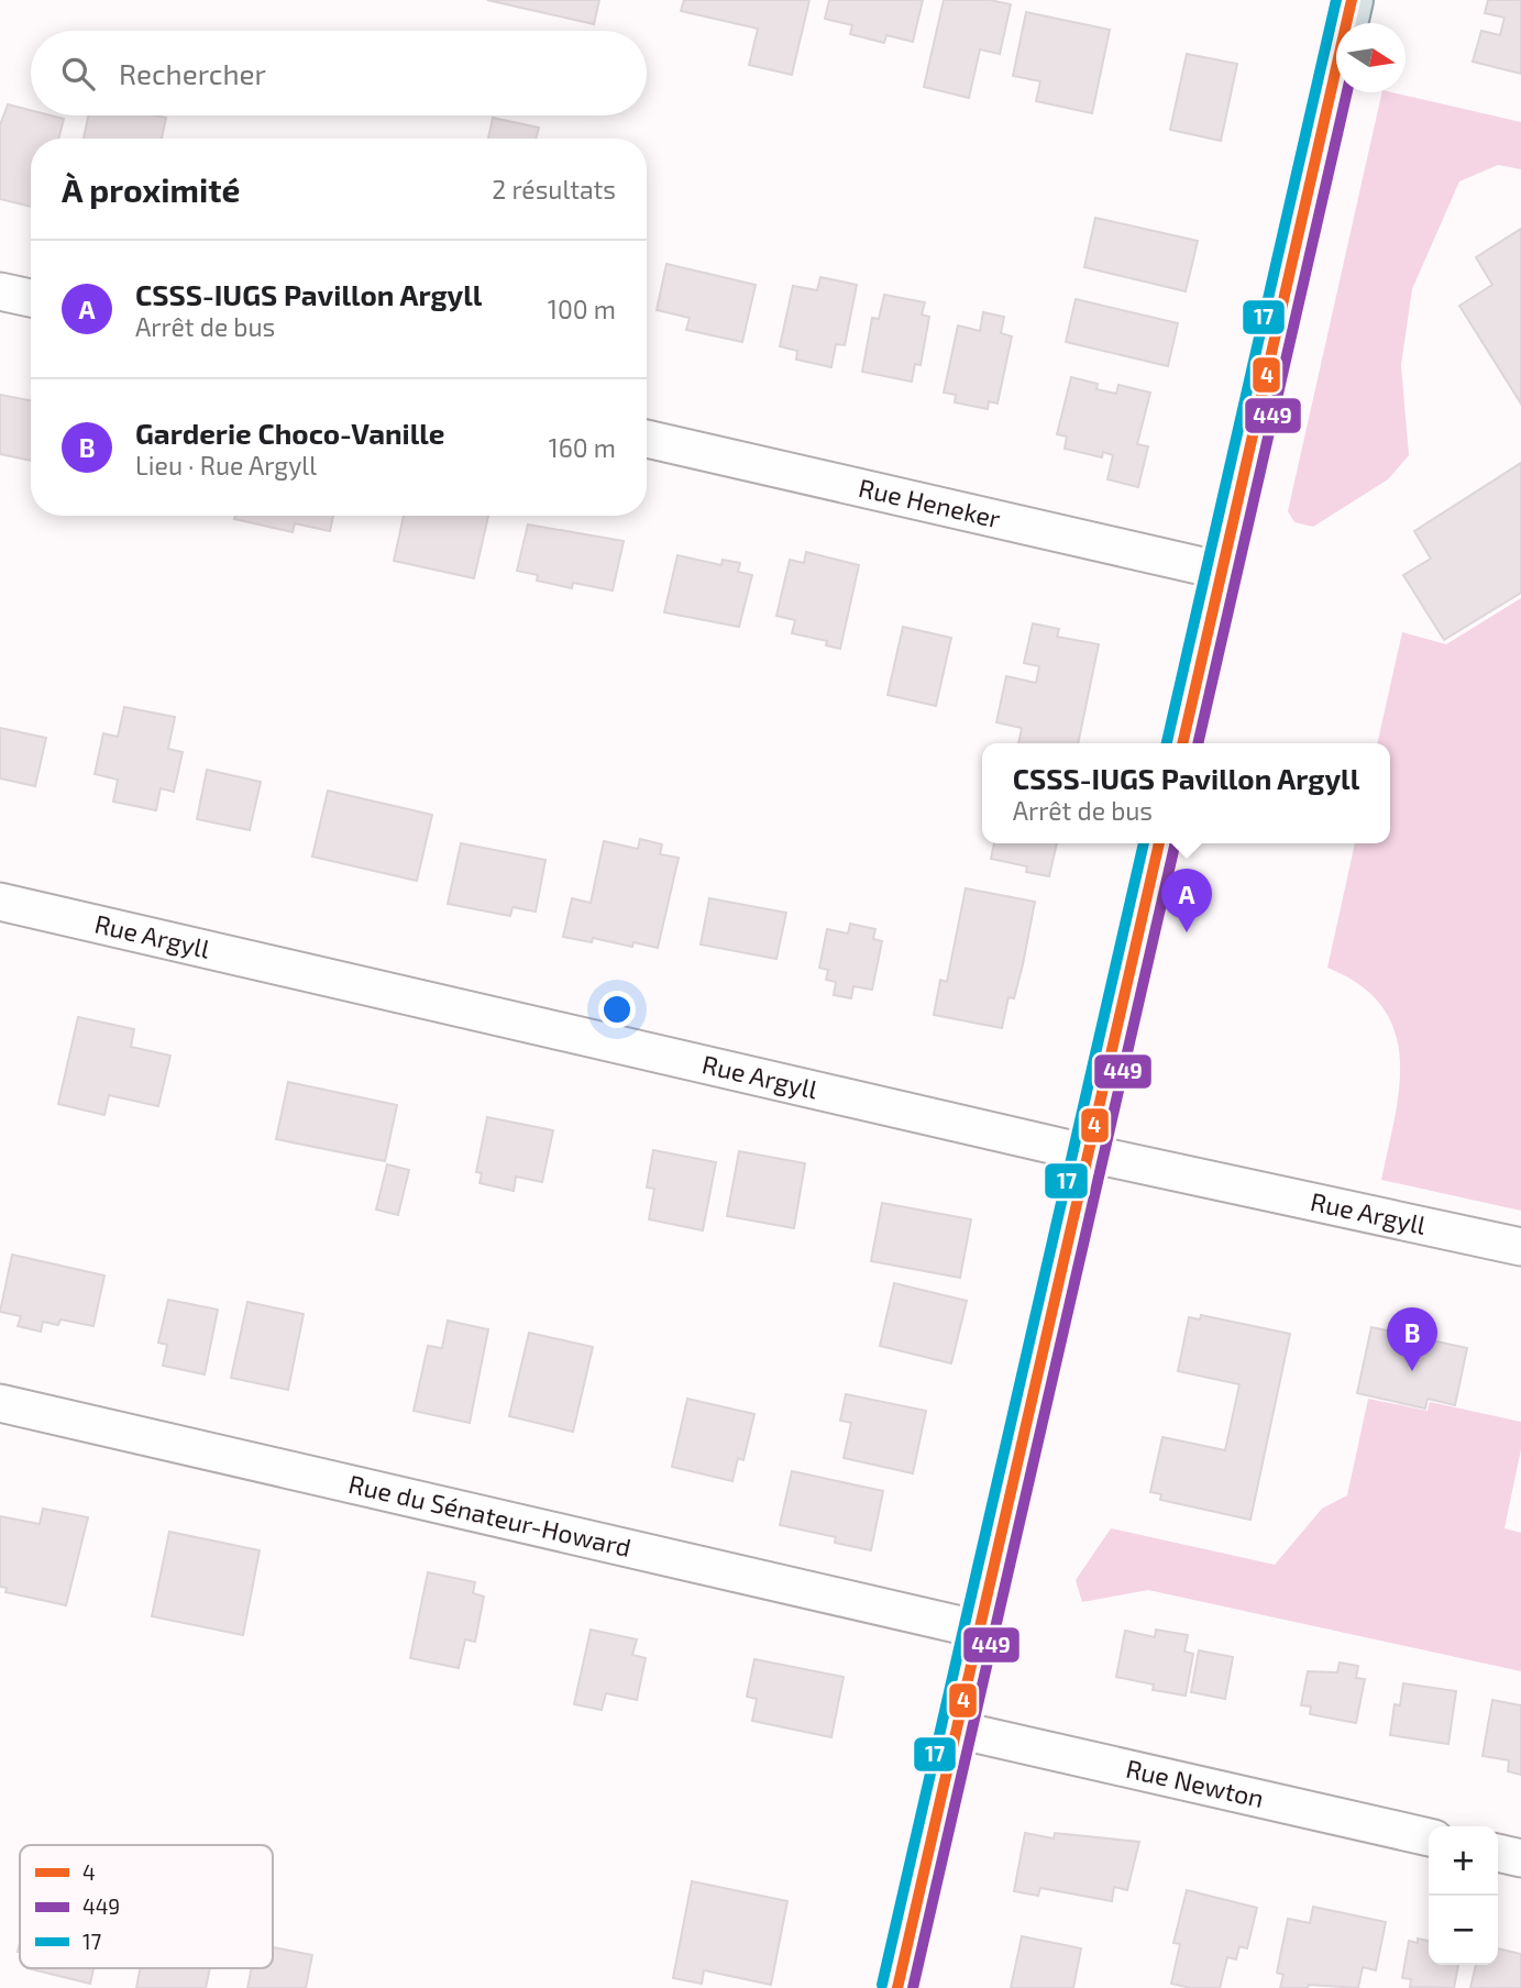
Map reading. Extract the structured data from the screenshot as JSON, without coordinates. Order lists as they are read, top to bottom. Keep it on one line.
{"streets":{"street":["Rue Heneker","Rue Argyll","Rue du Sénateur-Howard","Rue Newton"]},"lines":["transit line 4","transit line 17","transit line 449"],"legend":["4","449","17"],"north":"right","page":{"search":"Rechercher","heading":["À proximité","2 résultats"],"list":[{"mark":"A","name":"CSSS-IUGS Pavillon Argyll","note":"Arrêt de bus","value":"100 m"},{"mark":"B","name":"Garderie Choco-Vanille","note":"Lieu · Rue Argyll","value":"160 m"}],"popup":["CSSS-IUGS Pavillon Argyll","Arrêt de bus"],"pins":["A","B"],"map_buttons":["+","−"]}}
